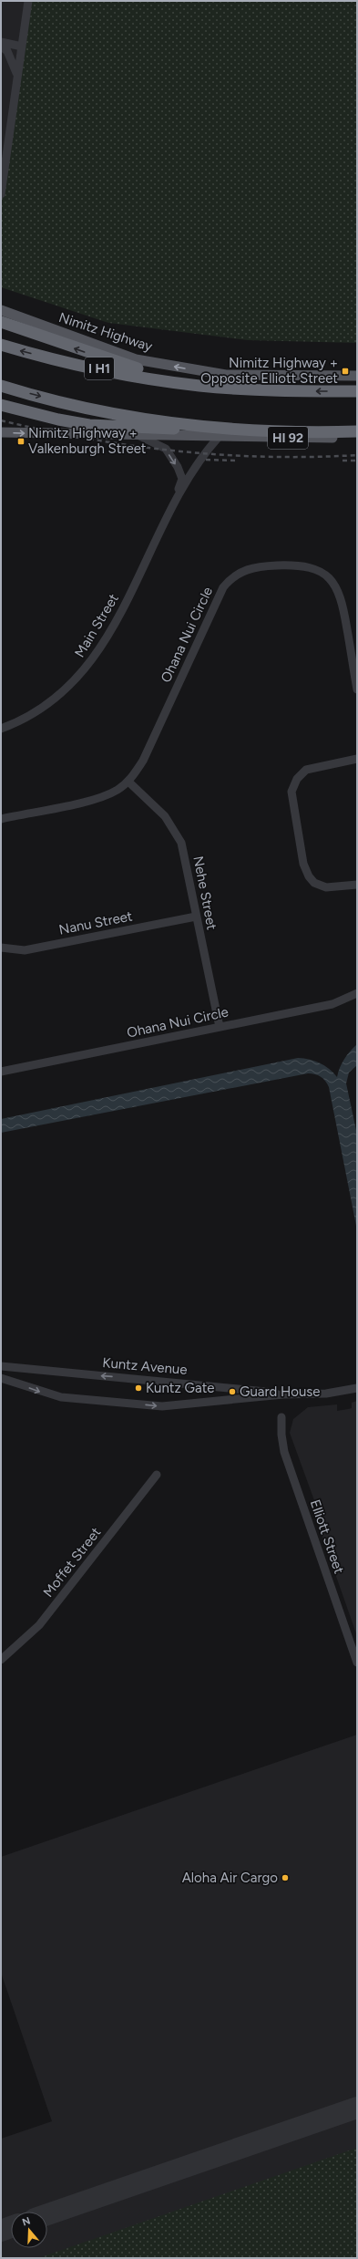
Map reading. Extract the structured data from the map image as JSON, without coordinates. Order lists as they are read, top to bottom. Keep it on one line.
{"streets":{"highway":["I H1"],"main road":["Nimitz Highway","HI 92"],"street":["Main Street","Ohana Nui Circle","Nehe Street","Nanu Street","Kuntz Avenue","Elliott Street","Moffet Street"]},"crossings":[["HI 92","Main Street"],["Ohana Nui Circle","Nehe Street"],["Nehe Street","Nanu Street"]],"places":{"transit":["Nimitz Highway + Opposite Elliott Street","Nimitz Highway + Valkenburgh Street"],"other":["Kuntz Gate","Guard House","Aloha Air Cargo"]},"north":"top"}
